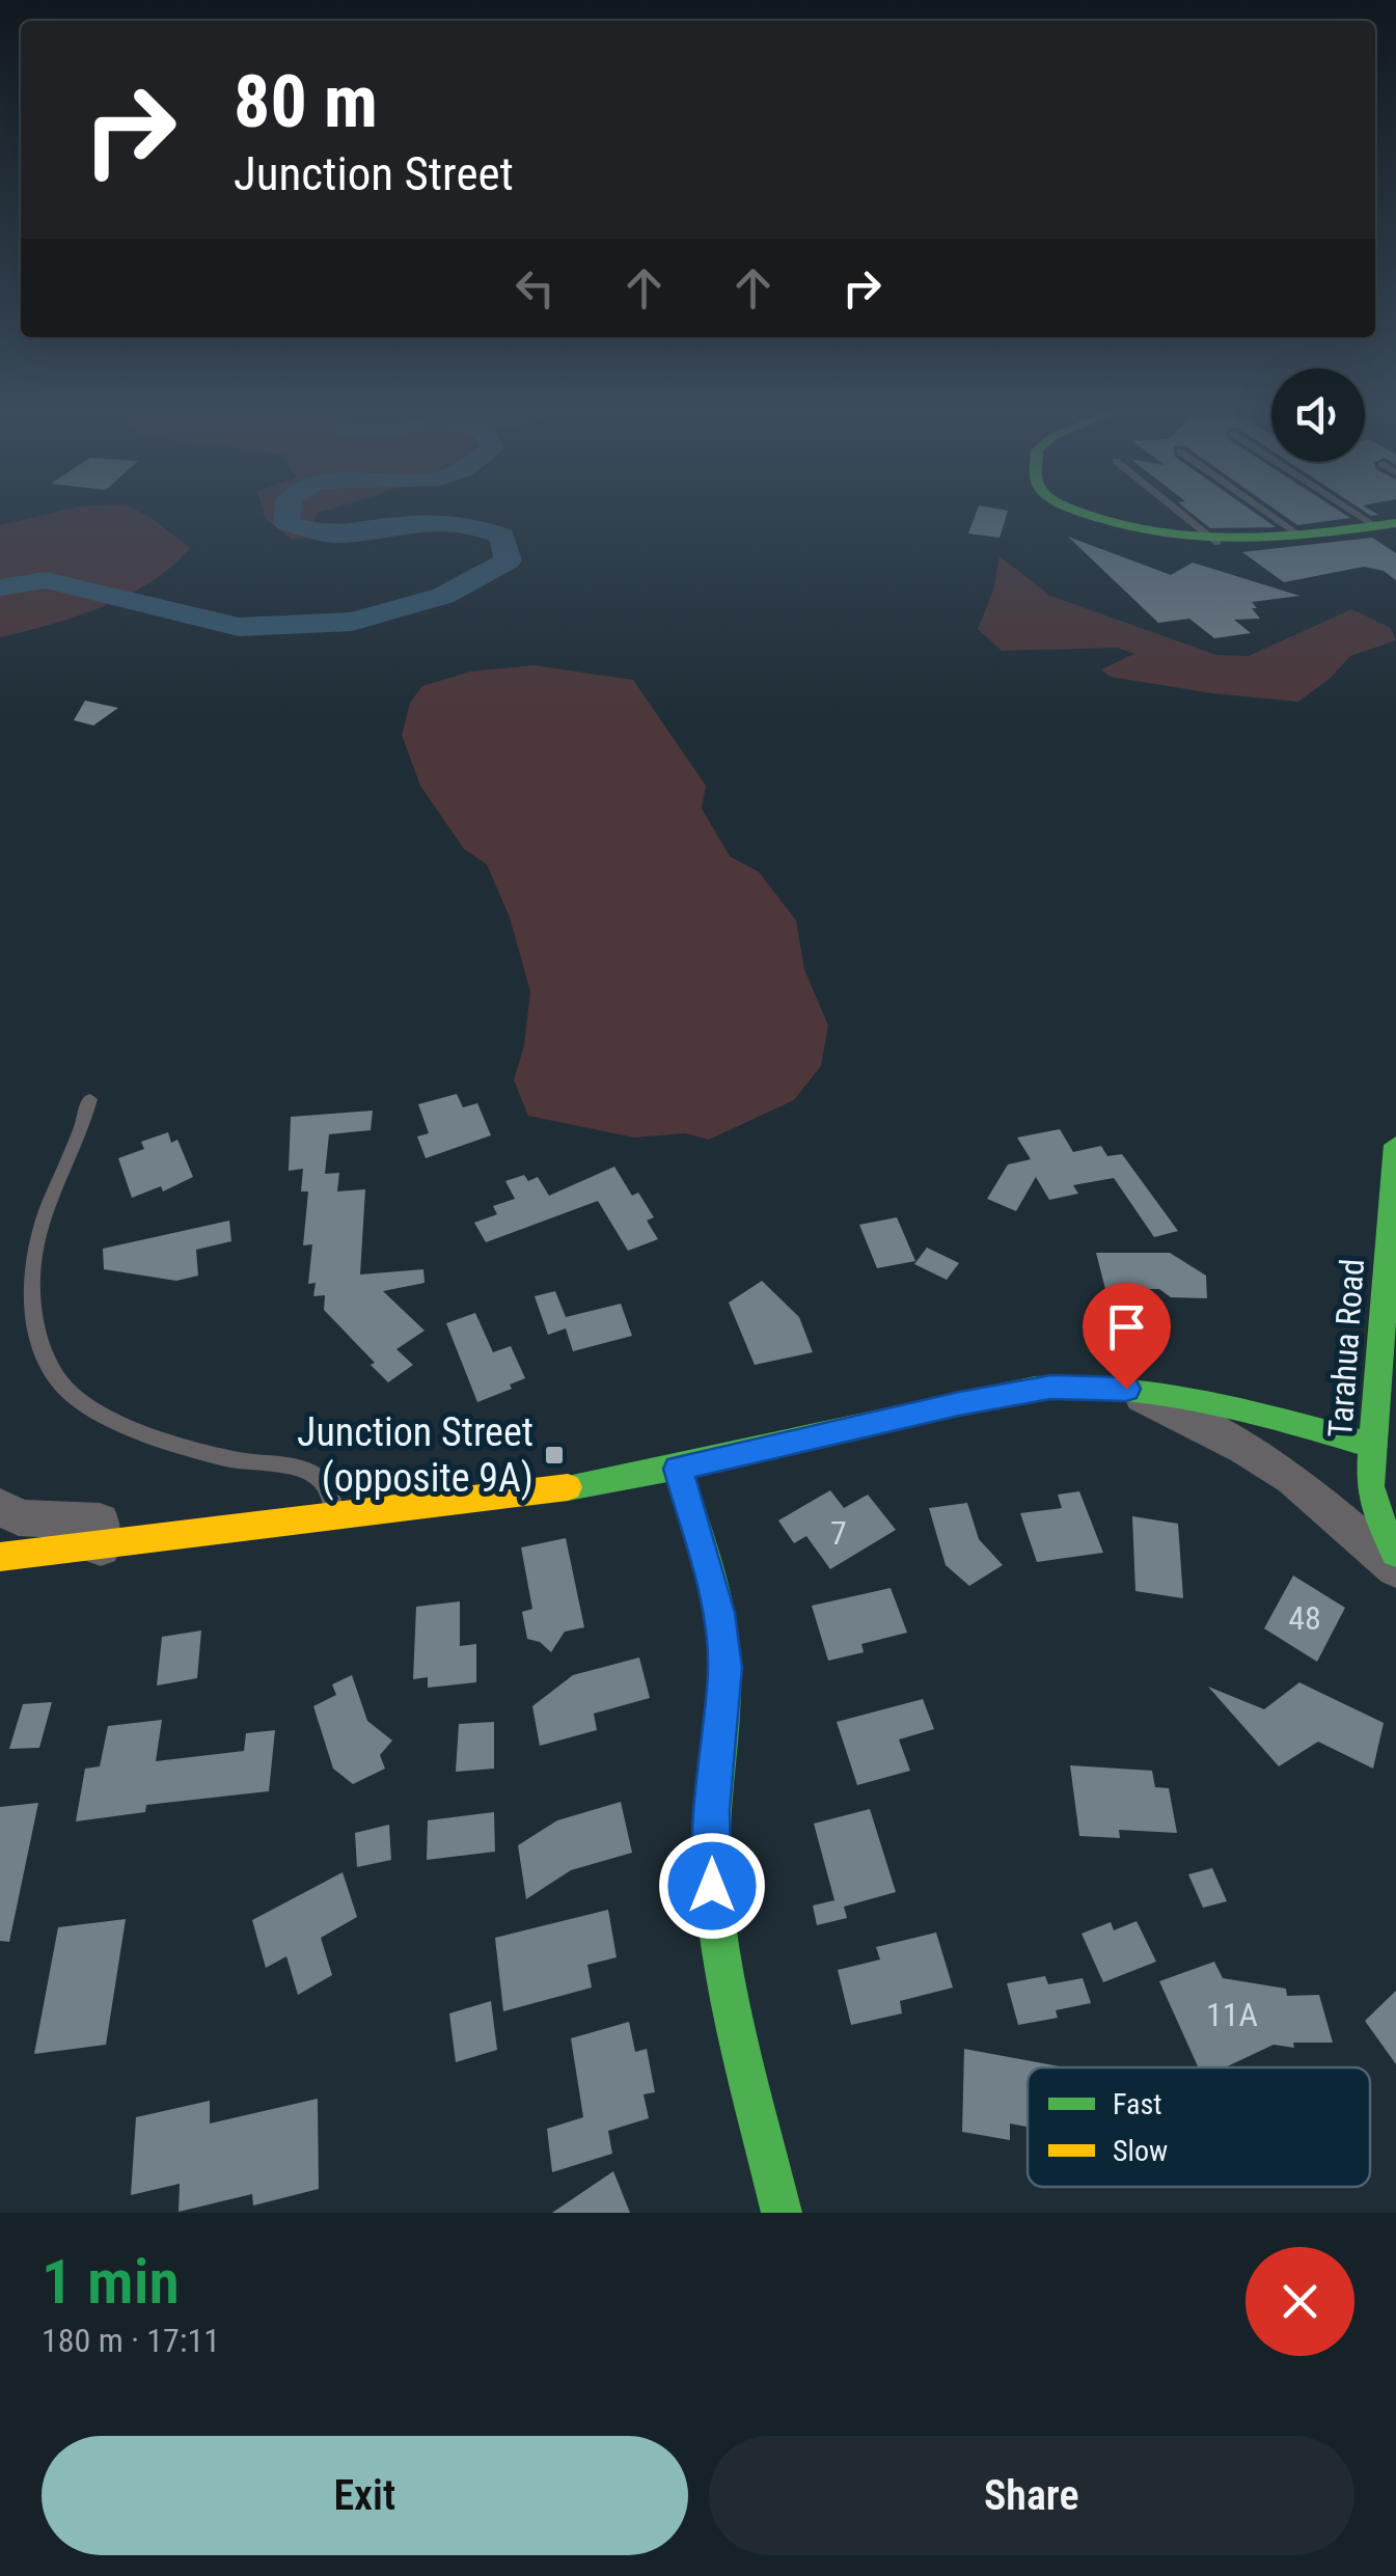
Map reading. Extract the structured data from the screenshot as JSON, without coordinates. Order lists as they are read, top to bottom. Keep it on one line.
{"streets":{"street":["Tarahua Road"]},"places":{"transit":["Junction Street (opposite 9A)"]},"house_numbers":["7","48","11A"],"legend":["Fast","Slow"],"page":{"turn":["80 m","Junction Street"],"heading":["1 min","180 m · 17:11"],"buttons":["Exit","Share"]}}
